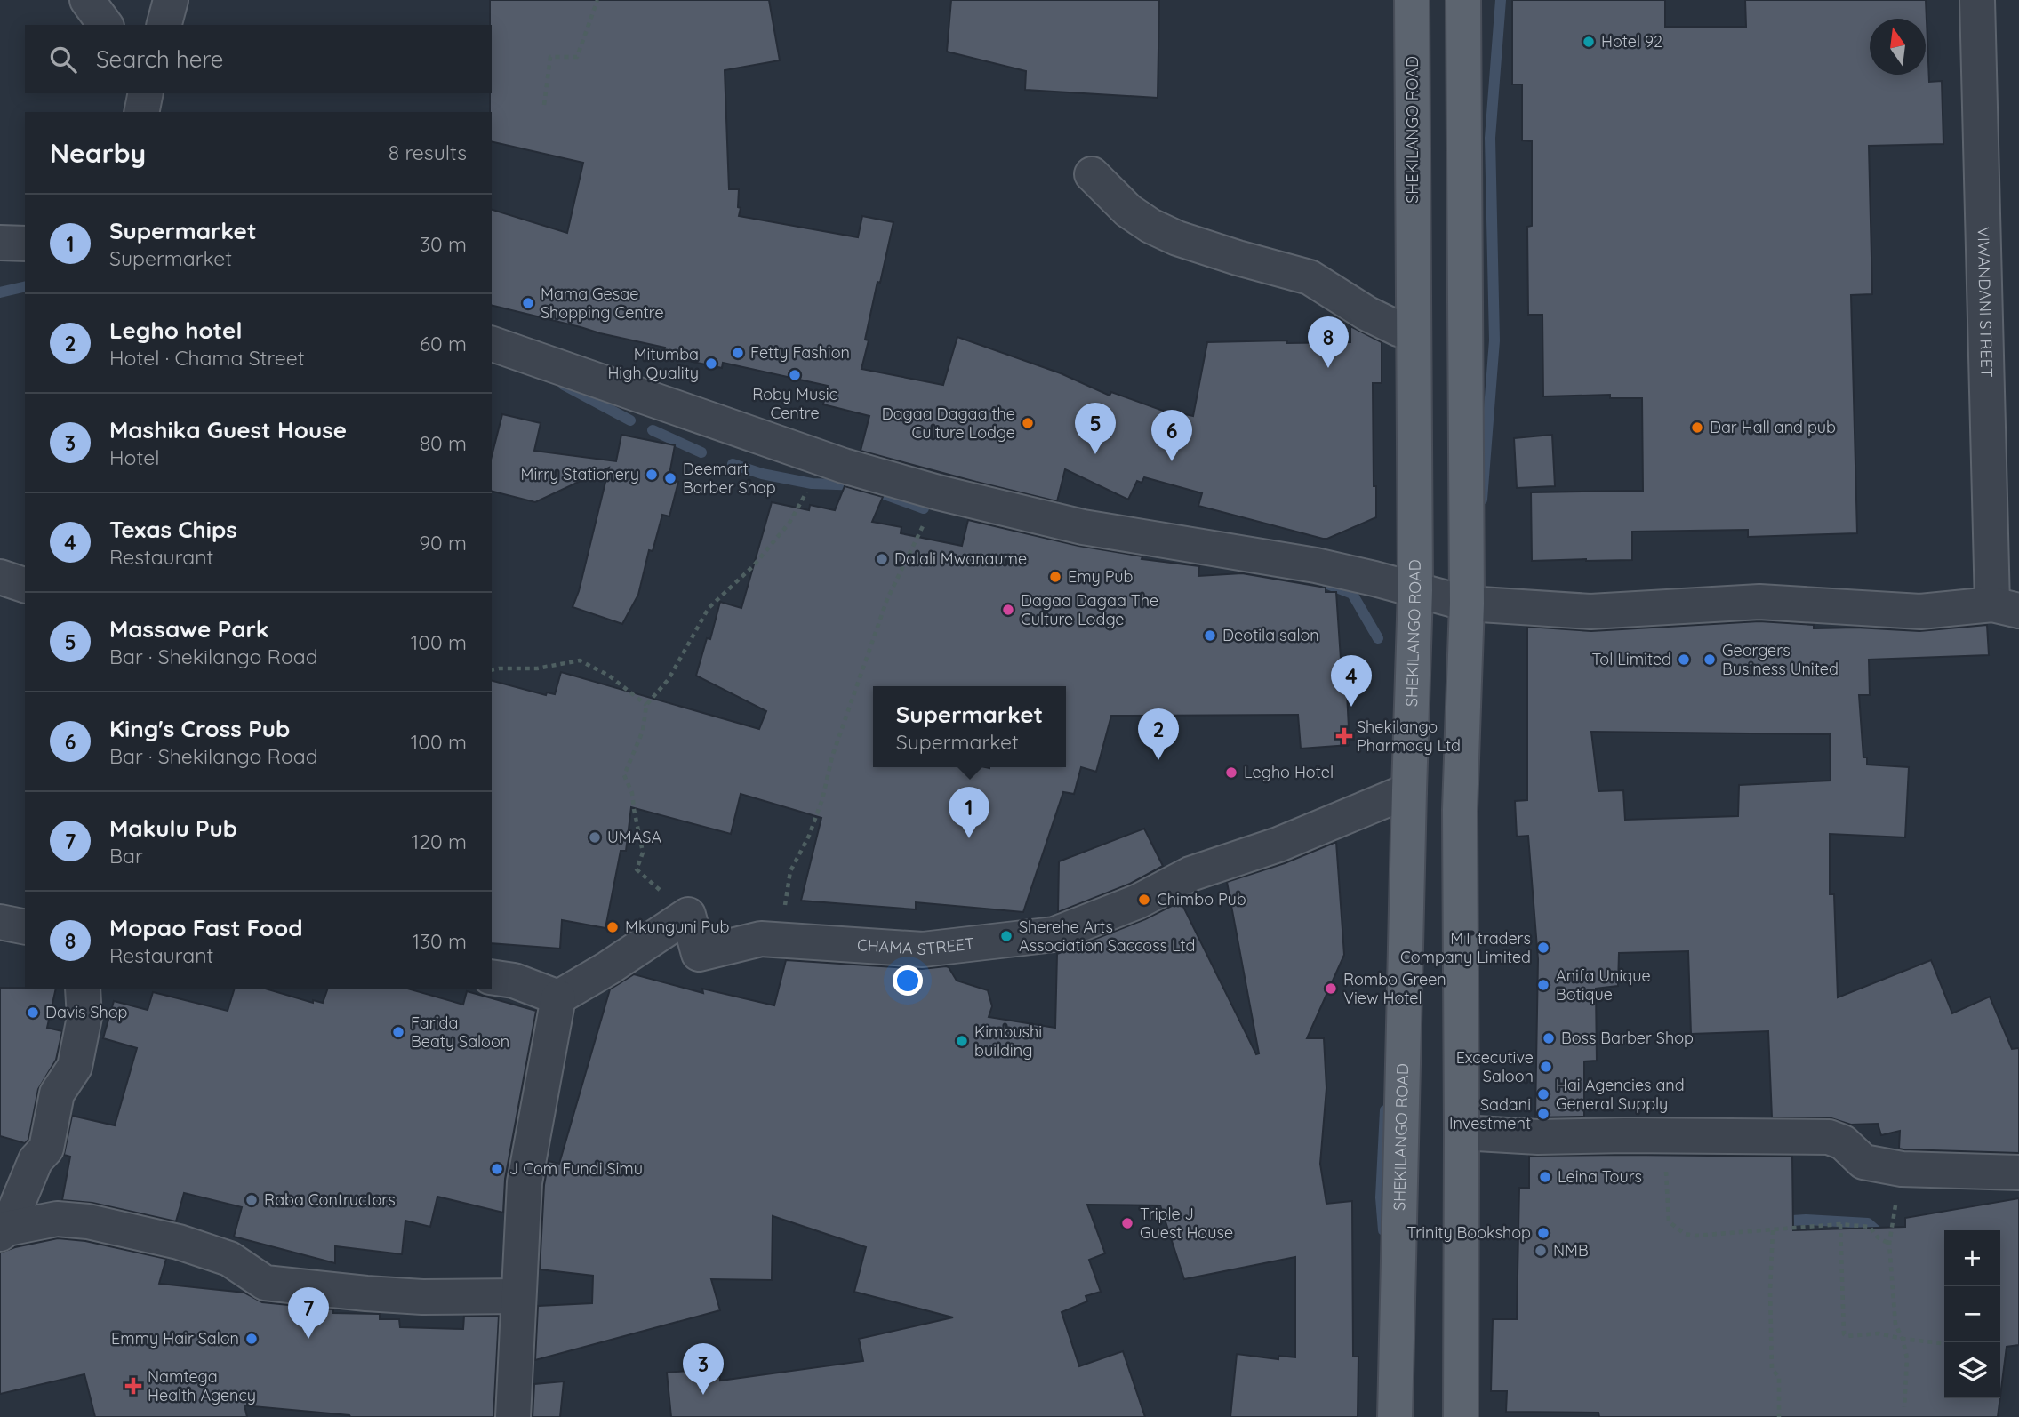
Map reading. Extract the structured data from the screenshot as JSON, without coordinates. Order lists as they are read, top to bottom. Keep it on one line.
{"streets":{"main road":["SHEKILANGO ROAD"],"street":["VIWANDANI STREET","CHAMA STREET"]},"crossings":[["SHEKILANGO ROAD","CHAMA STREET"]],"places":{"other":["Hotel 92","Mama Gesae Shopping Centre","Fetty Fashion","Mitumba High Quality","Roby Music Centre","Dagaa Dagaa the Culture Lodge","Dar Hall and pub","Mirry Stationery","Deemart Barber Shop","Dalali Mwanaume","Emy Pub","Dagaa Dagaa The Culture Lodge","Deotila salon","Tol Limited","Georgers Business United","Legho Hotel","UMASA","Chimbo Pub","Mkunguni Pub","Sherehe Arts Association Saccoss Ltd","MT traders Company Limited","Anifa Unique Botique","Rombo Green View Hotel","Davis Shop","Farida Beaty Saloon","Boss Barber Shop","Kimbushi building","Excecutive Saloon","Hai Agencies and General Supply","Sadani Investment","J Com Fundi Simu","Leina Tours","Raba Contructors","Triple J Guest House","Trinity Bookshop","NMB","Emmy Hair Salon"],"health":["Shekilango Pharmacy Ltd","Namtega Health Agency"]},"north":"top","page":{"search":"Search here","heading":["Nearby","8 results"],"list":[{"mark":"1","name":"Supermarket","note":"Supermarket","value":"30 m"},{"mark":"2","name":"Legho hotel","note":"Hotel · Chama Street","value":"60 m"},{"mark":"3","name":"Mashika Guest House","note":"Hotel","value":"80 m"},{"mark":"4","name":"Texas Chips","note":"Restaurant","value":"90 m"},{"mark":"5","name":"Massawe Park","note":"Bar · Shekilango Road","value":"100 m"},{"mark":"6","name":"King's Cross Pub","note":"Bar · Shekilango Road","value":"100 m"},{"mark":"7","name":"Makulu Pub","note":"Bar","value":"120 m"},{"mark":"8","name":"Mopao Fast Food","note":"Restaurant","value":"130 m"}],"pins":["8","5","6","4","2","1","7","3"],"popup":["Supermarket","Supermarket"],"map_buttons":["+","−"]}}
